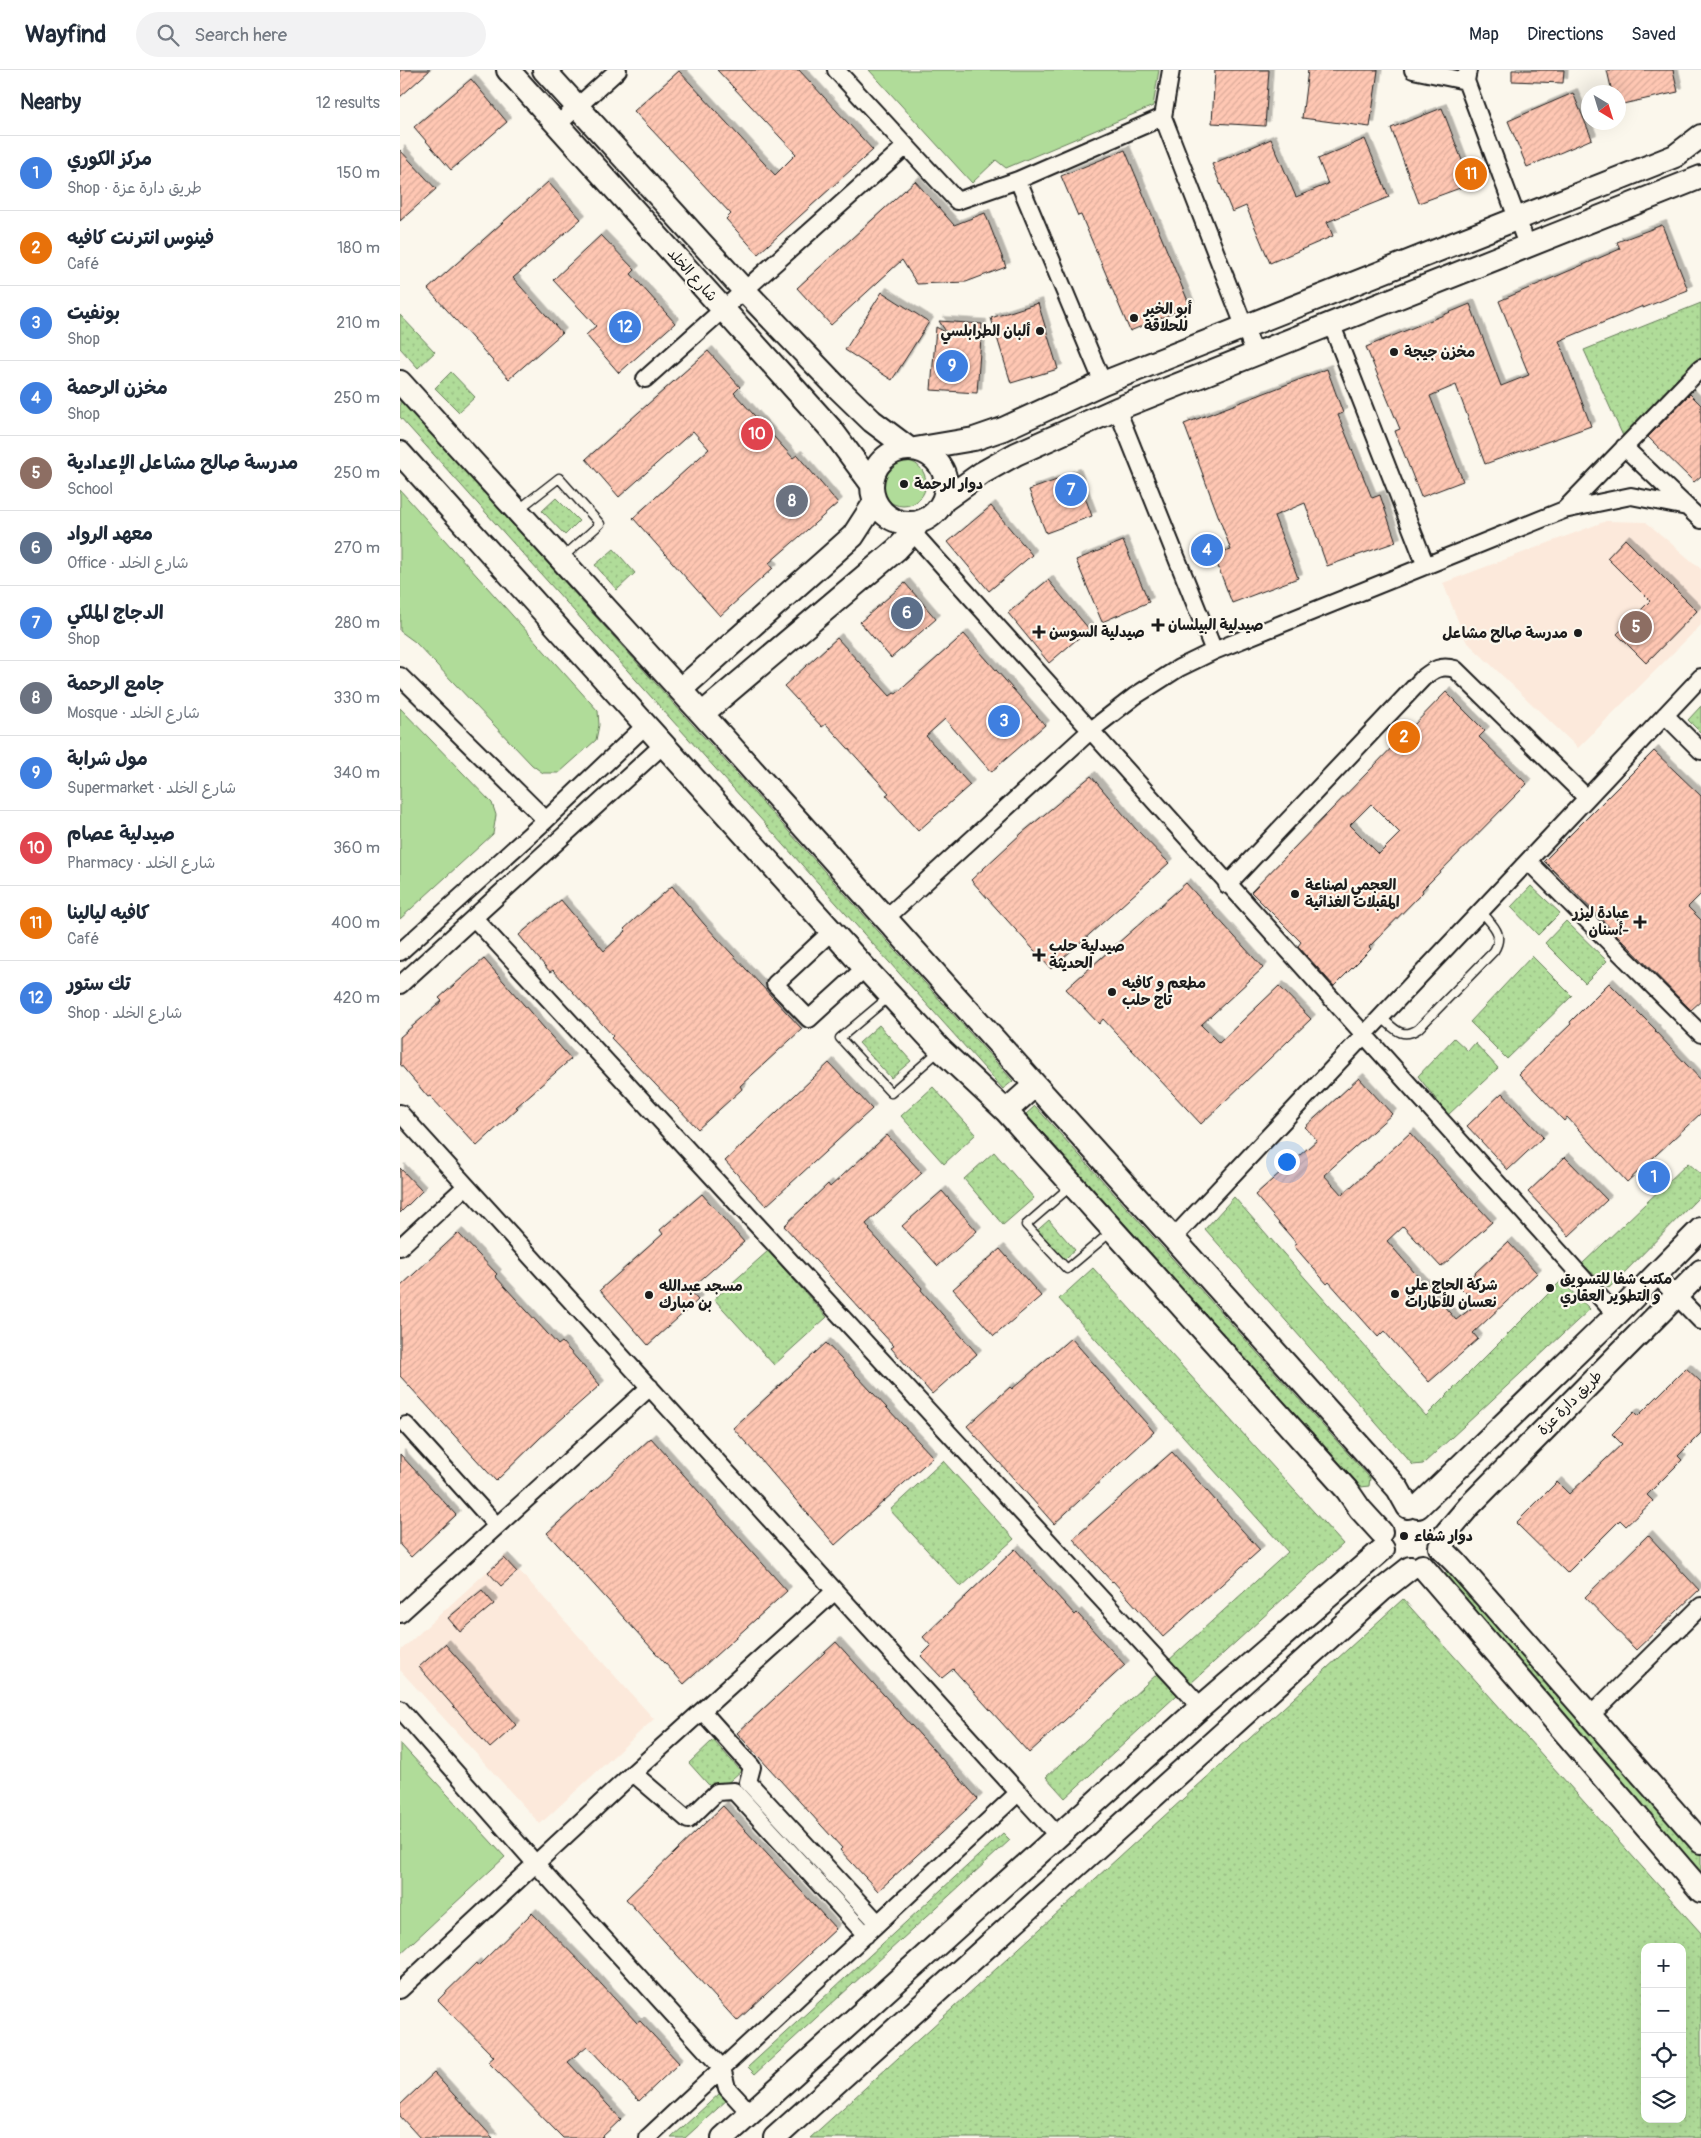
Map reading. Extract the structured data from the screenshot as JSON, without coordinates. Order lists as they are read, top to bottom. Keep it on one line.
{"streets":{"main road":["شارع الخلد","طريق دارة عزة"]},"places":{"other":["أبو الخير للحلاقة","ألبان الطرابلسي","مخزن جيجة","دوار الرحمة","مدرسة صالح مشاعل","العجمي لصناعة المقبلات الغذائية","مطعم و كافيه تاج حلب","مكتب شفا للتسويق و التطوير العقاري","شركة الحاج علي نعسان للأطارات","مسجد عبدالله بن مبارك","دوار شفاء"],"health":["صيدلية البيلسان","صيدلية السوسن","عيادة ليزر أسنان-","صيدلية حلب الحديثة"]},"north":"bottom right","page":{"header":"Wayfind","search":"Search here","nav":["Map","Directions","Saved"],"heading":["Nearby","12 results"],"list":[{"mark":"1","name":"مركز الكوري","note":"Shop · طريق دارة عزة","value":"150 m"},{"mark":"2","name":"فينوس انترنت كافيه","note":"Café","value":"180 m"},{"mark":"3","name":"بونفيت","note":"Shop","value":"210 m"},{"mark":"4","name":"مخزن الرحمة","note":"Shop","value":"250 m"},{"mark":"5","name":"مدرسة صالح مشاعل الإعدادية","note":"School","value":"250 m"},{"mark":"6","name":"معهد الرواد","note":"Office · شارع الخلد","value":"270 m"},{"mark":"7","name":"الدجاج الملكي","note":"Shop","value":"280 m"},{"mark":"8","name":"جامع الرحمة","note":"Mosque · شارع الخلد","value":"330 m"},{"mark":"9","name":"مول شرابة","note":"Supermarket · شارع الخلد","value":"340 m"},{"mark":"10","name":"صيدلية عصام","note":"Pharmacy · شارع الخلد","value":"360 m"},{"mark":"11","name":"كافيه ليالينا","note":"Café","value":"400 m"},{"mark":"12","name":"تك ستور","note":"Shop · شارع الخلد","value":"420 m"}],"pins":["11","12","9","10","7","8","4","6","5","3","2","1"],"map_buttons":["+","−"]}}
